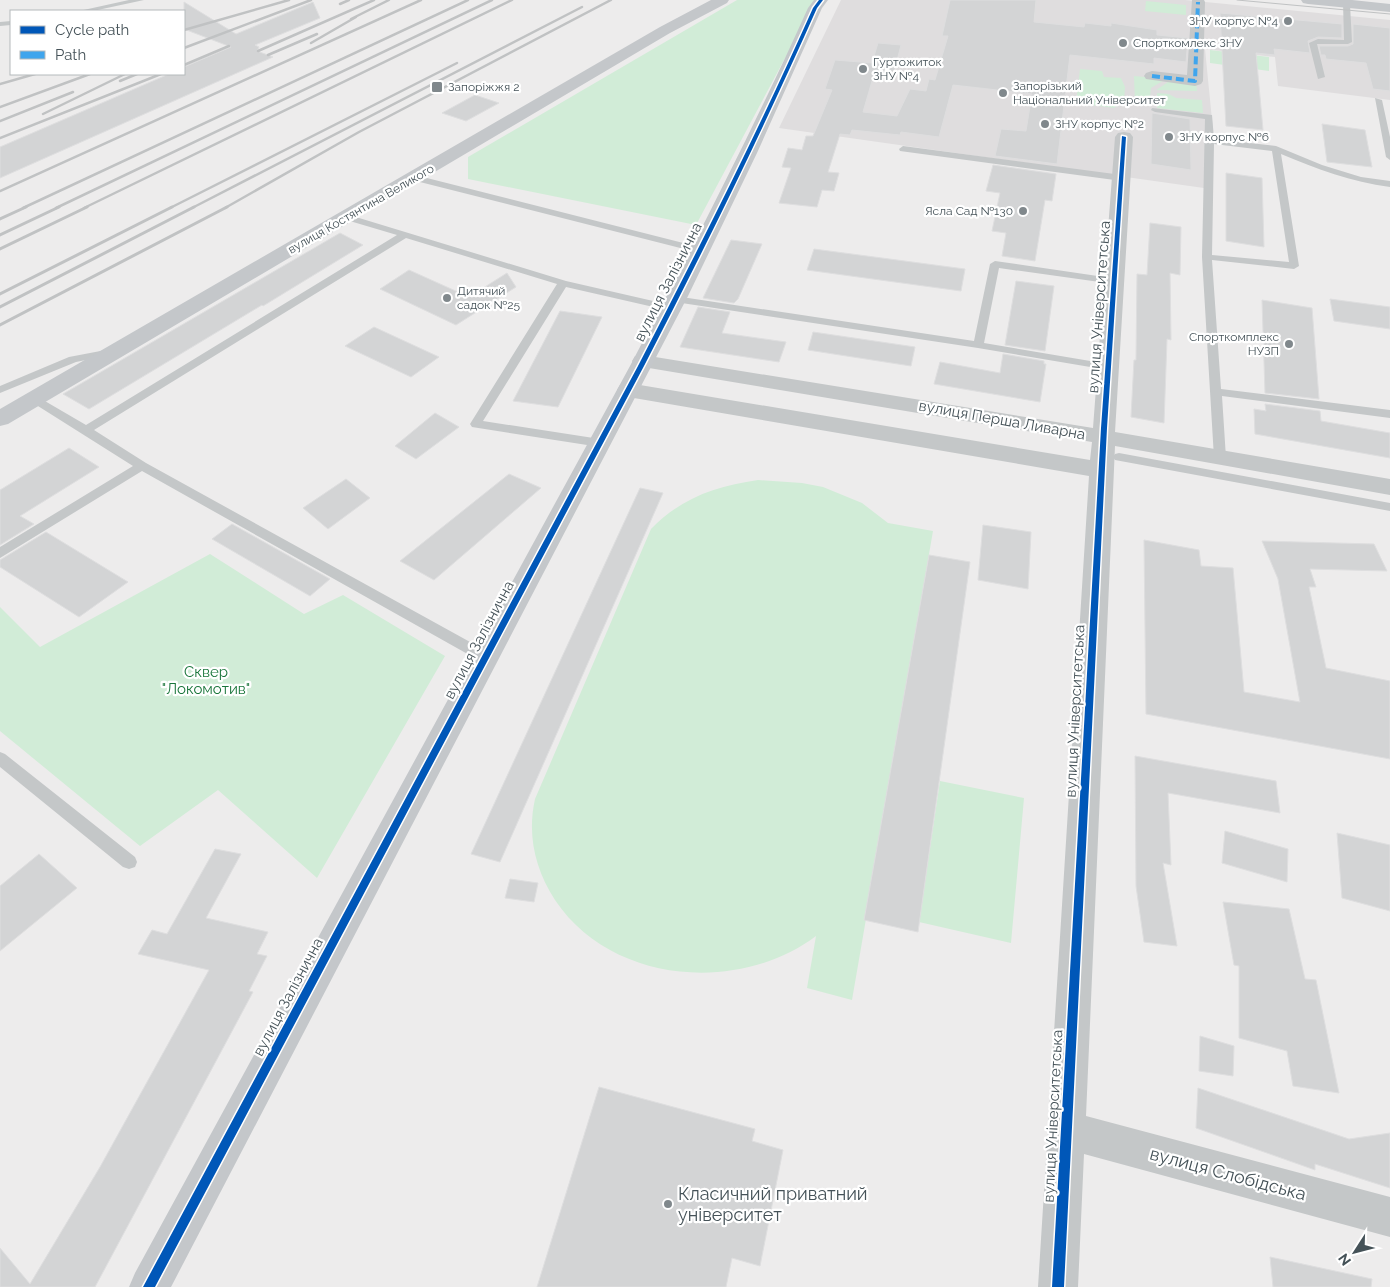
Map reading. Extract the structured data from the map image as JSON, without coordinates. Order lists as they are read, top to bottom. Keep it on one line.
{"streets":{"street":["вулиця Костянтина Великого","вулиця Залізнична","вулиця Університетська","вулиця Перша Ливарна","вулиця Слобідська"]},"crossings":[["вулиця Залізнична","вулиця Перша Ливарна"],["вулиця Університетська","вулиця Перша Ливарна"],["вулиця Університетська","вулиця Слобідська"]],"parks":["Сквер \"Локомотив\""],"places":{"other":["ЗНУ корпус №4","Спорткомлекс ЗНУ","Гуртожиток ЗНУ №4","Запорізький Національний Університет","ЗНУ корпус №2","ЗНУ корпус №6","Ясла Сад №130","Дитячий садок №25","Спорткомплекс НУЗП","Класичний приватний університет"],"transit":["Запоріжжя 2"]},"legend":["Cycle path","Path"],"north":"bottom left"}
